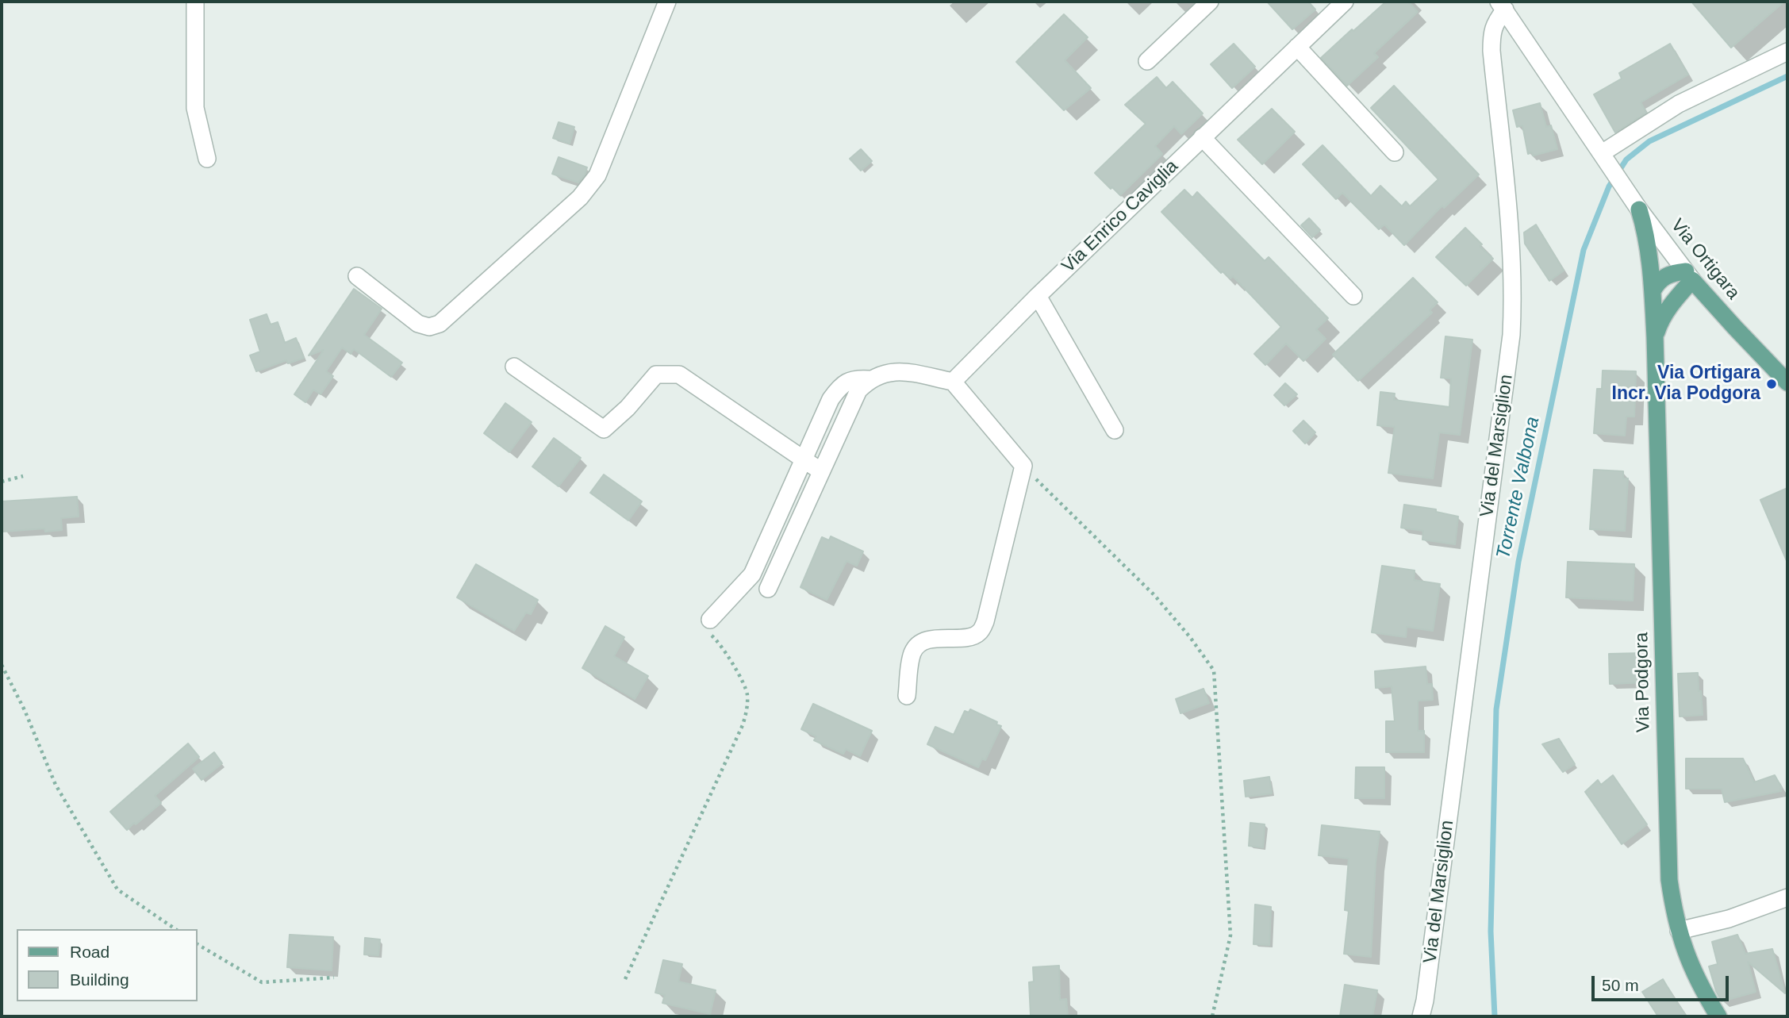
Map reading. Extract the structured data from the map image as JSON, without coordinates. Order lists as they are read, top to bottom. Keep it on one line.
{"streets":{"main road":["Via Ortigara","Via Podgora"],"street":["Via Enrico Caviglia","Via del Marsiglion"]},"crossings":[["Via Ortigara","Via del Marsiglion"],["Via Ortigara","Via Podgora"]],"water":["Torrente Valbona"],"places":["Via Ortigara Incr. Via Podgora"],"legend":["Road","Building"],"scale_bar":"50 m"}
